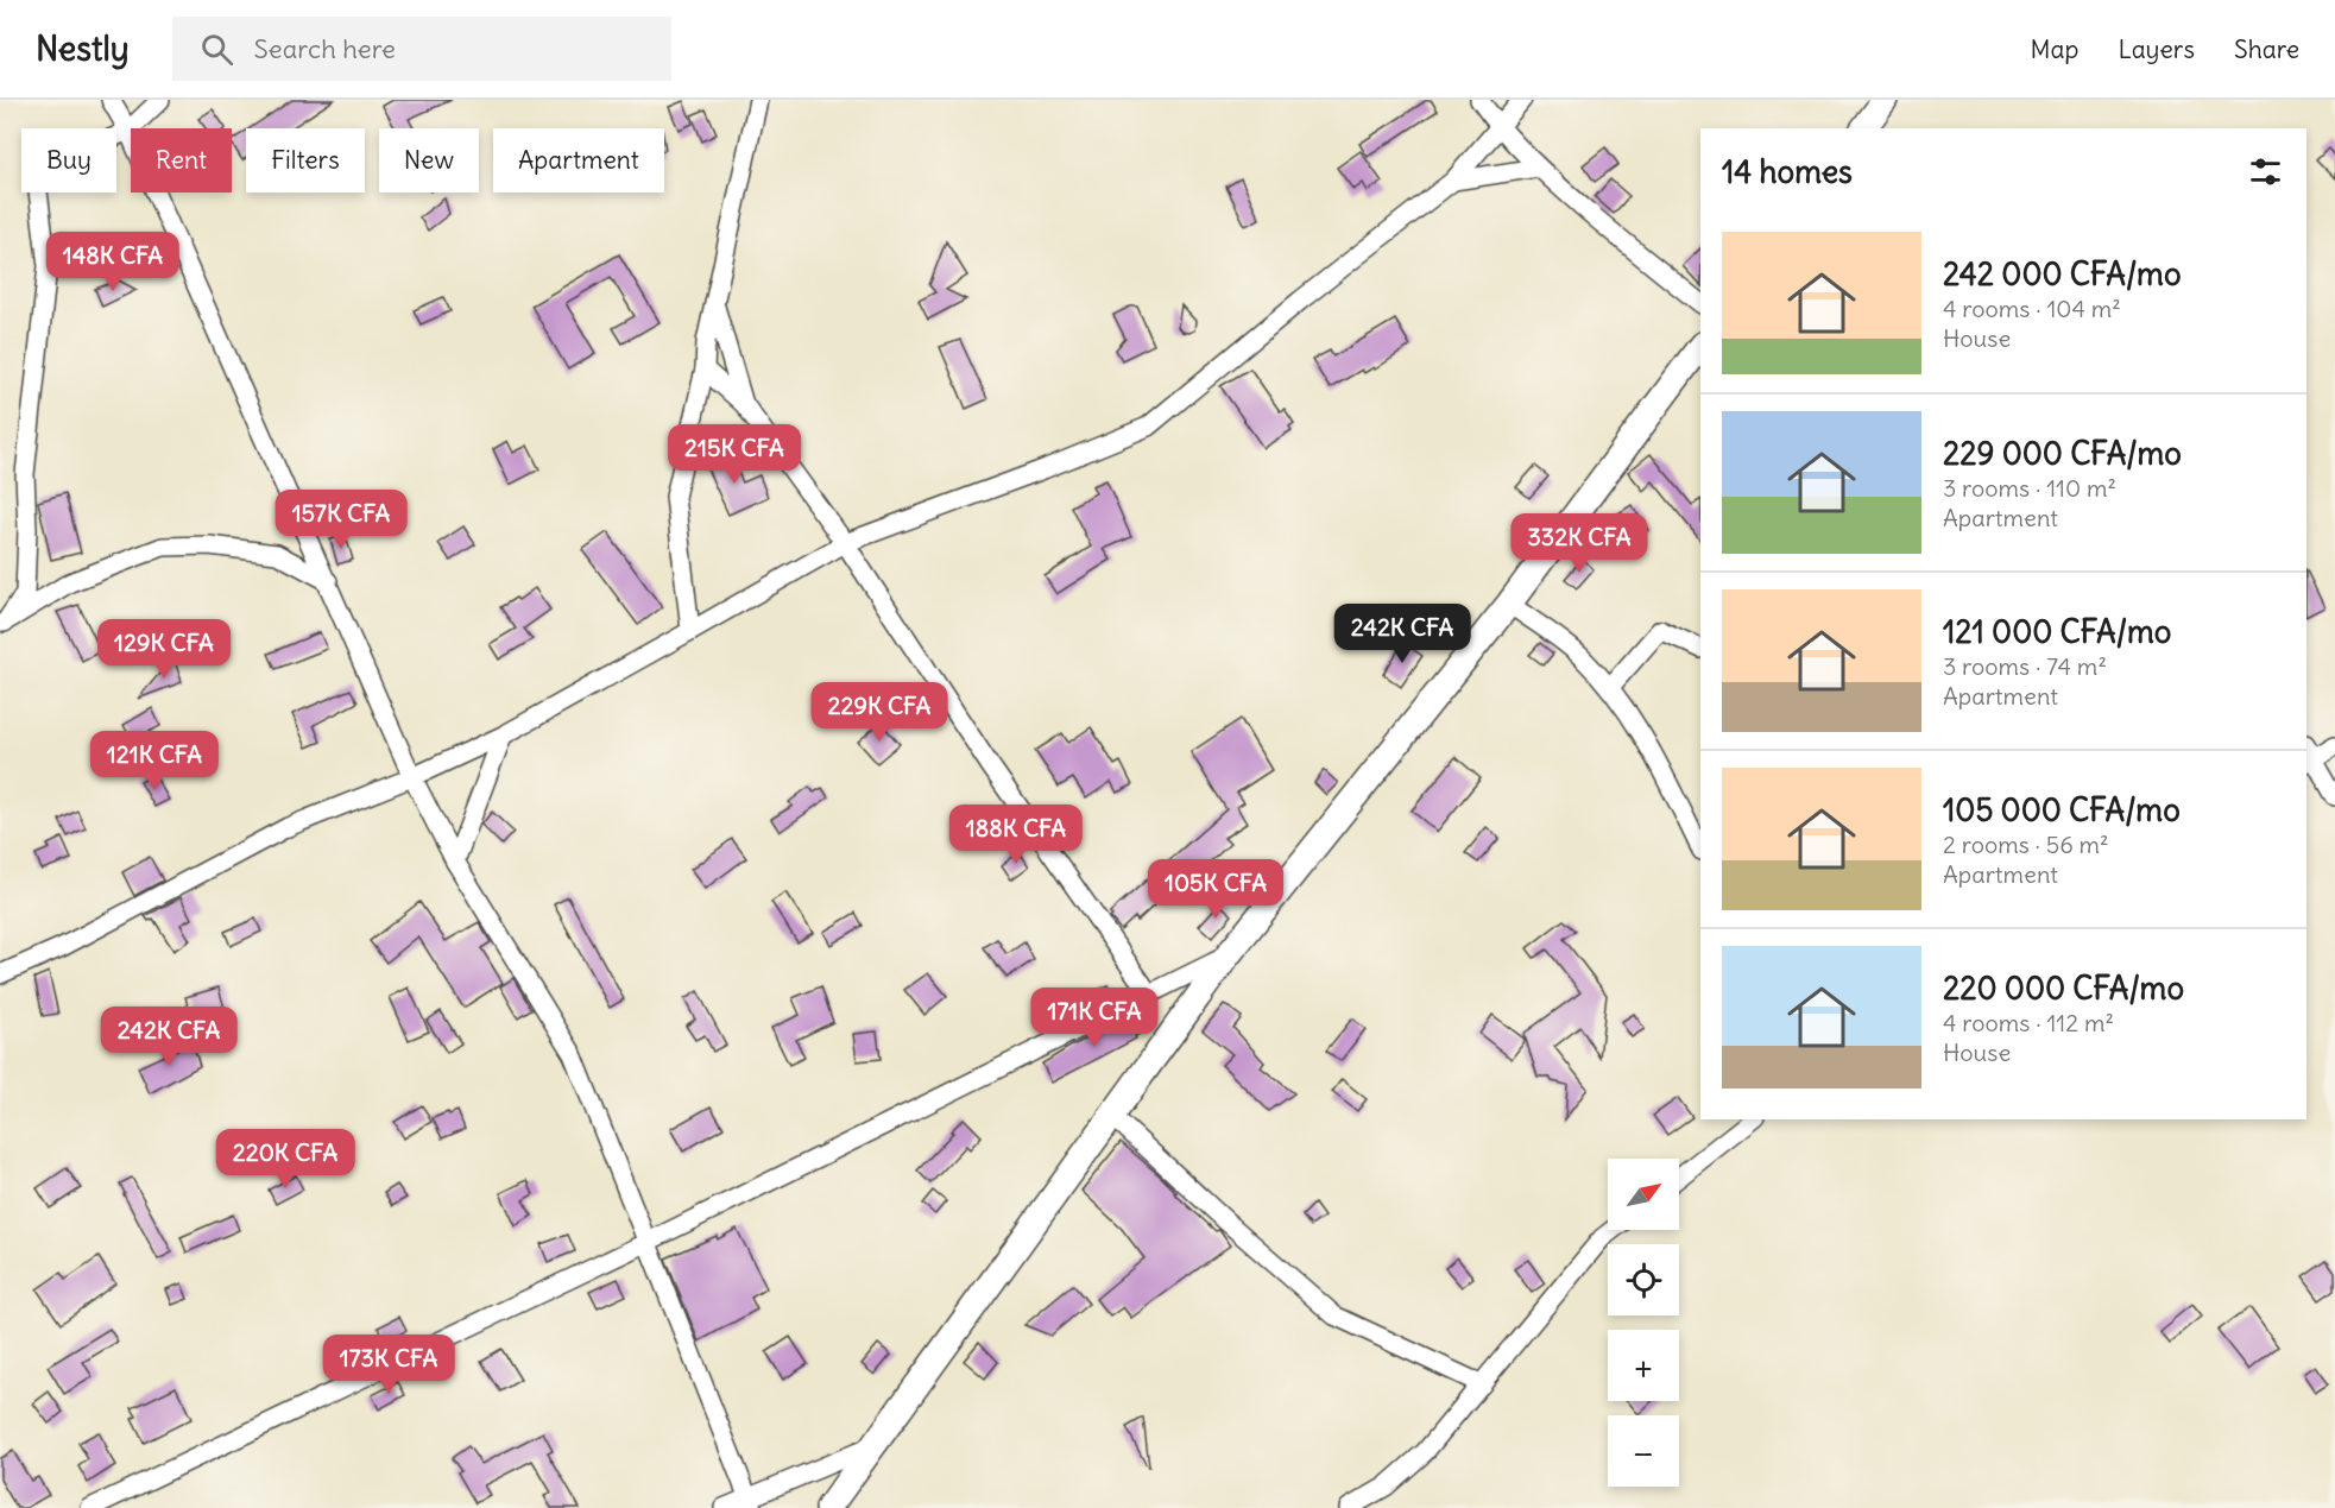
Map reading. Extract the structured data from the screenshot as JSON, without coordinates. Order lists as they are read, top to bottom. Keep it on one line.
{"north":"top right","page":{"header":"Nestly","search":"Search here","nav":["Map","Layers","Share"],"chip":["Buy","Rent","Filters","New","Apartment"],"heading":"14 homes","list":[{"name":"242 000 CFA/mo","note":"4 rooms · 104 m² · House"},{"name":"229 000 CFA/mo","note":"3 rooms · 110 m² · Apartment"},{"name":"121 000 CFA/mo","note":"3 rooms · 74 m² · Apartment"},{"name":"105 000 CFA/mo","note":"2 rooms · 56 m² · Apartment"},{"name":"220 000 CFA/mo","note":"4 rooms · 112 m² · House"}],"price":["148K CFA","215K CFA","157K CFA","332K CFA","242K CFA","129K CFA","229K CFA","121K CFA","188K CFA","105K CFA","171K CFA","242K CFA","220K CFA","173K CFA"],"map_buttons":["+","−"]}}
